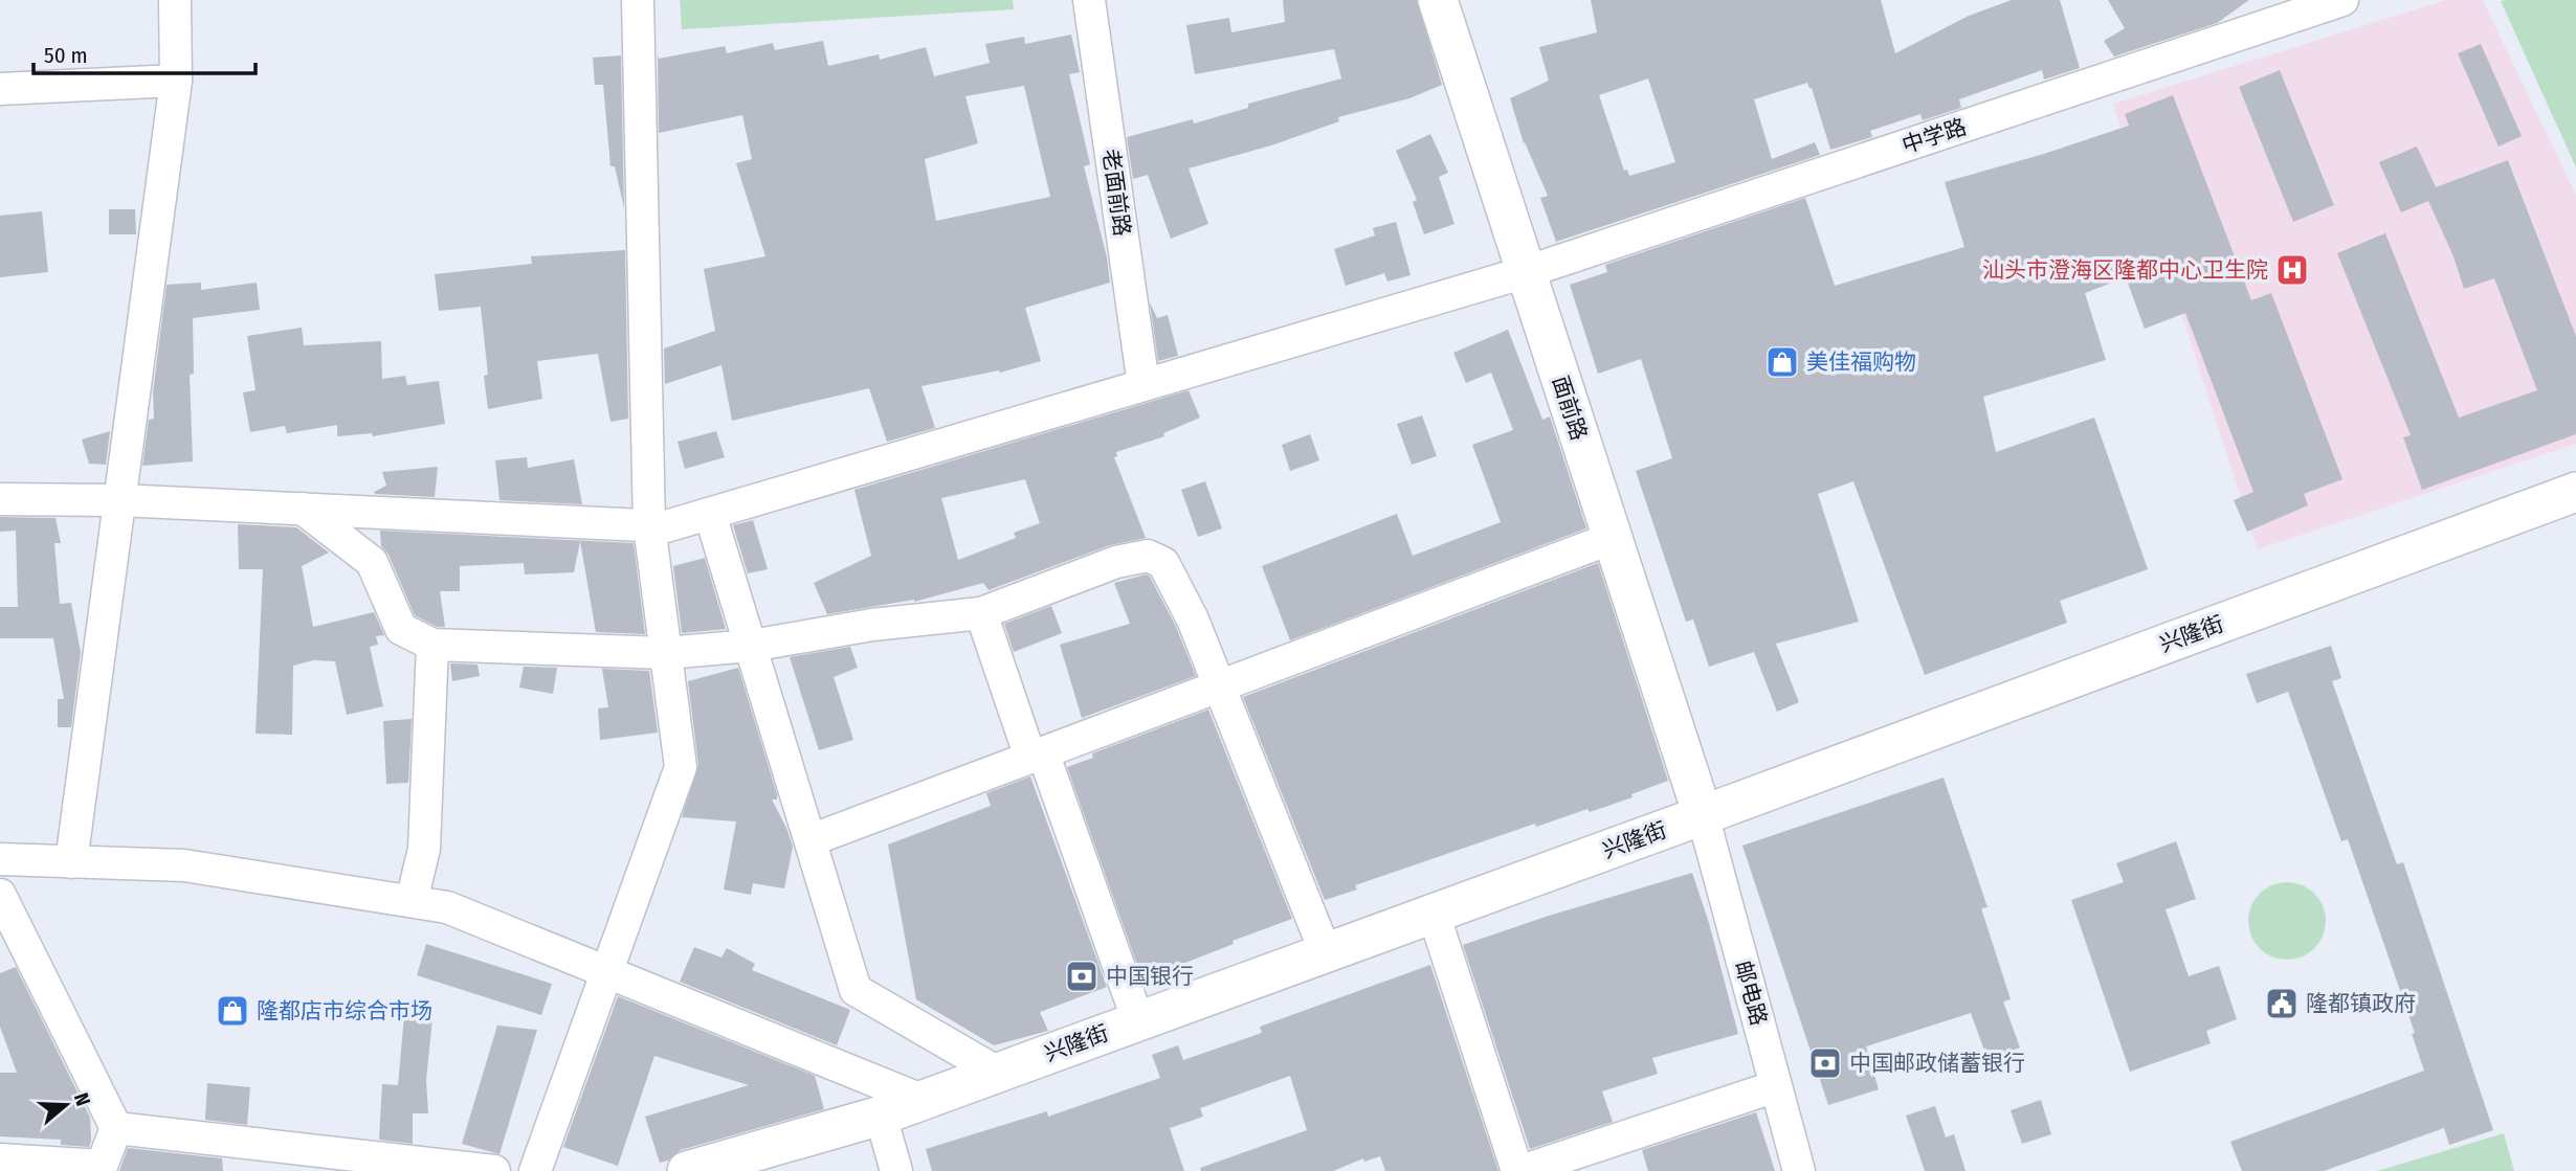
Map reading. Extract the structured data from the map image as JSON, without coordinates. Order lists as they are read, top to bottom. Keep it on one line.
{"streets":{"street":["中学路","老面前路","面前路","兴隆街","邮电路"]},"crossings":[["中学路","老面前路"],["中学路","面前路"],["面前路","兴隆街"],["面前路","邮电路"],["兴隆街","邮电路"]],"places":{"hospital":["汕头市澄海区隆都中心卫生院"],"shop":["美佳福购物","隆都店市综合市场"],"bank":["中国银行","中国邮政储蓄银行"],"public building":["隆都镇政府"]},"scale_bar":"50 m","north":"right"}
